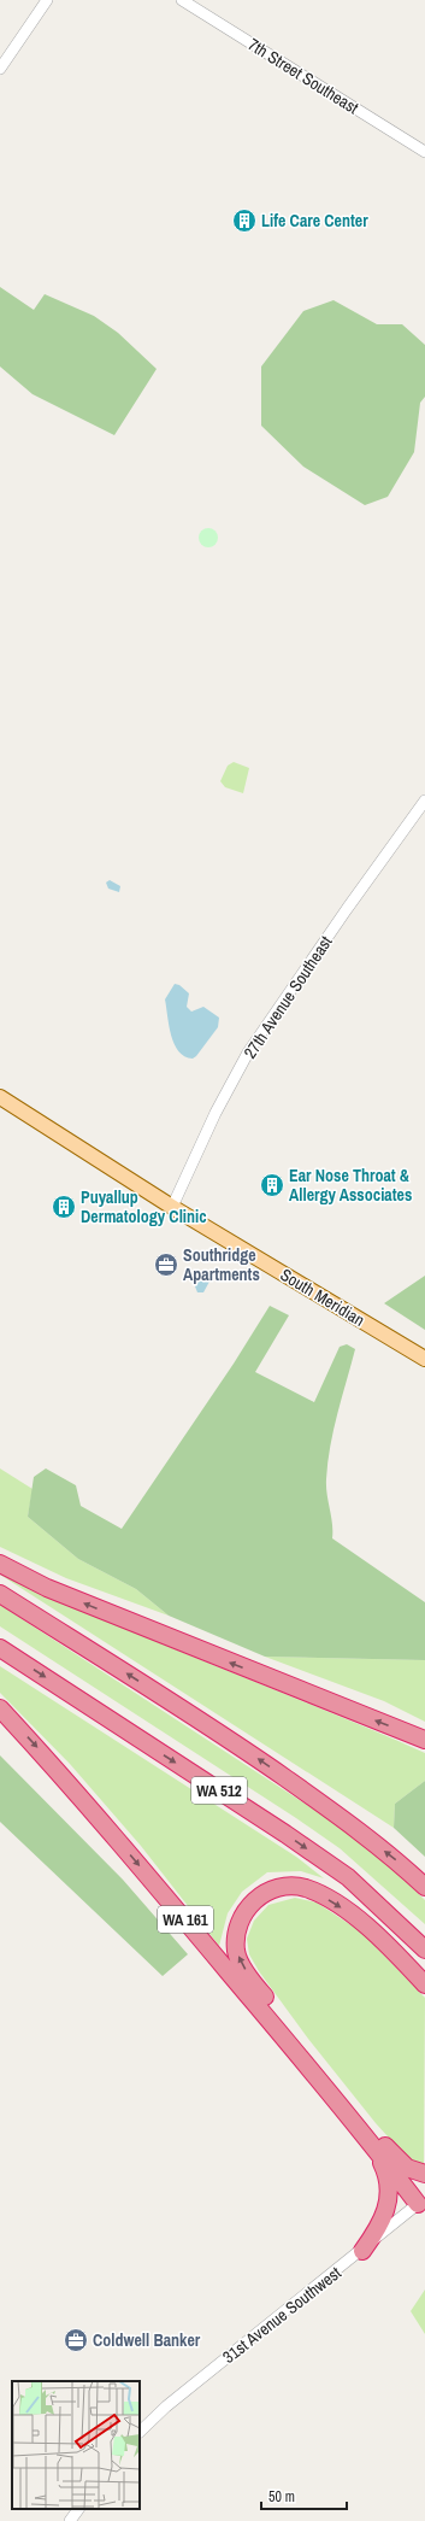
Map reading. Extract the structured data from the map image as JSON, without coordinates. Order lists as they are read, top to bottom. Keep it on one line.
{"streets":{"highway":["WA 512","WA 161"],"main road":["South Meridian"],"street":["7th Street Southeast","27th Avenue Southeast","31st Avenue Southwest"]},"crossings":[["27th Avenue Southeast","South Meridian"],["WA 161","31st Avenue Southwest"]],"places":{"building":["Life Care Center","Ear Nose Throat & Allergy Associates","Puyallup Dermatology Clinic"],"office":["Southridge Apartments","Coldwell Banker"]},"scale_bar":"50 m"}
